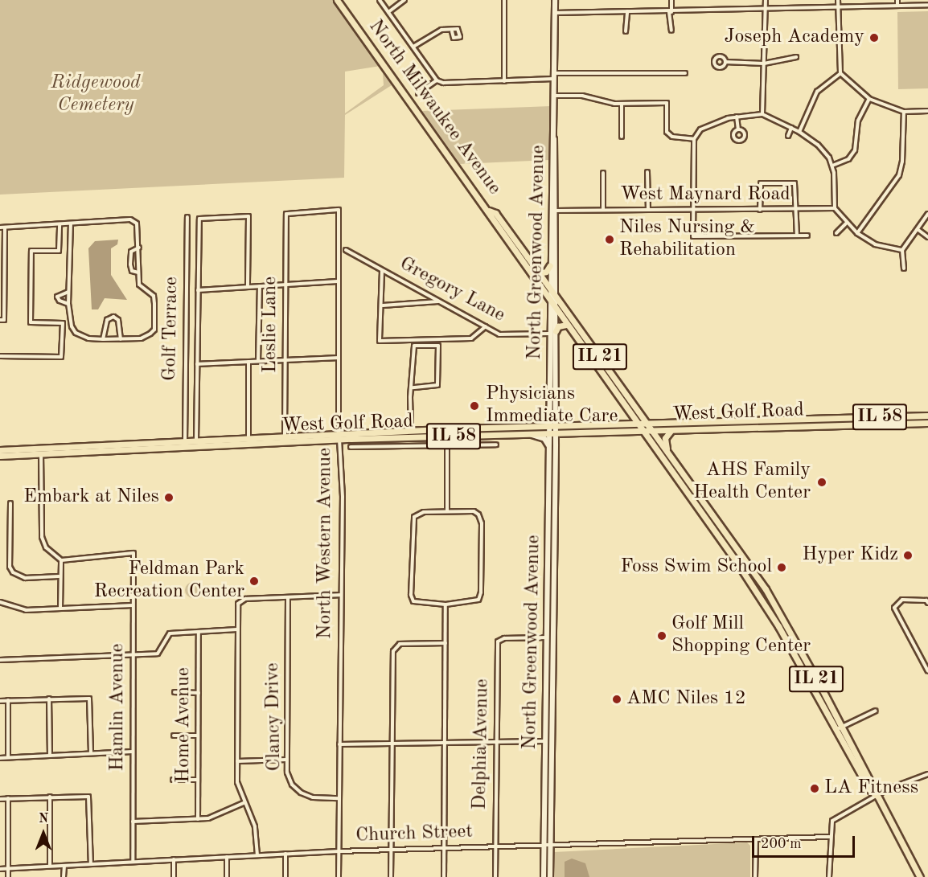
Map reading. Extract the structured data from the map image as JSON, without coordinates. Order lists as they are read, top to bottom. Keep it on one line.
{"streets":{"main road":["North Milwaukee Avenue","North Greenwood Avenue","IL 21","West Golf Road","IL 58"],"street":["West Maynard Road","Gregory Lane","Leslie Lane","Golf Terrace","North Western Avenue","Hamlin Avenue","Clancy Drive","Home Avenue","Delphia Avenue","Church Street"]},"crossings":[["North Milwaukee Avenue","North Greenwood Avenue"],["North Milwaukee Avenue","West Golf Road"],["West Maynard Road","North Greenwood Avenue"],["North Greenwood Avenue","Gregory Lane"],["North Greenwood Avenue","West Golf Road"],["North Greenwood Avenue","Delphia Avenue"],["North Greenwood Avenue","Church Street"],["Leslie Lane","West Golf Road"],["Leslie Lane","North Western Avenue"],["Golf Terrace","West Golf Road"],["West Golf Road","North Western Avenue"],["North Western Avenue","Clancy Drive"],["North Western Avenue","Church Street"],["Hamlin Avenue","Church Street"],["Delphia Avenue","Church Street"]],"parks":["Ridgewood Cemetery"],"places":["Joseph Academy","Niles Nursing & Rehabilitation","Physicians Immediate Care","AHS Family Health Center","Embark at Niles","Hyper Kidz","Foss Swim School","Feldman Park Recreation Center","Golf Mill Shopping Center","AMC Niles 12","LA Fitness"],"scale_bar":"200 m","north":"top"}
